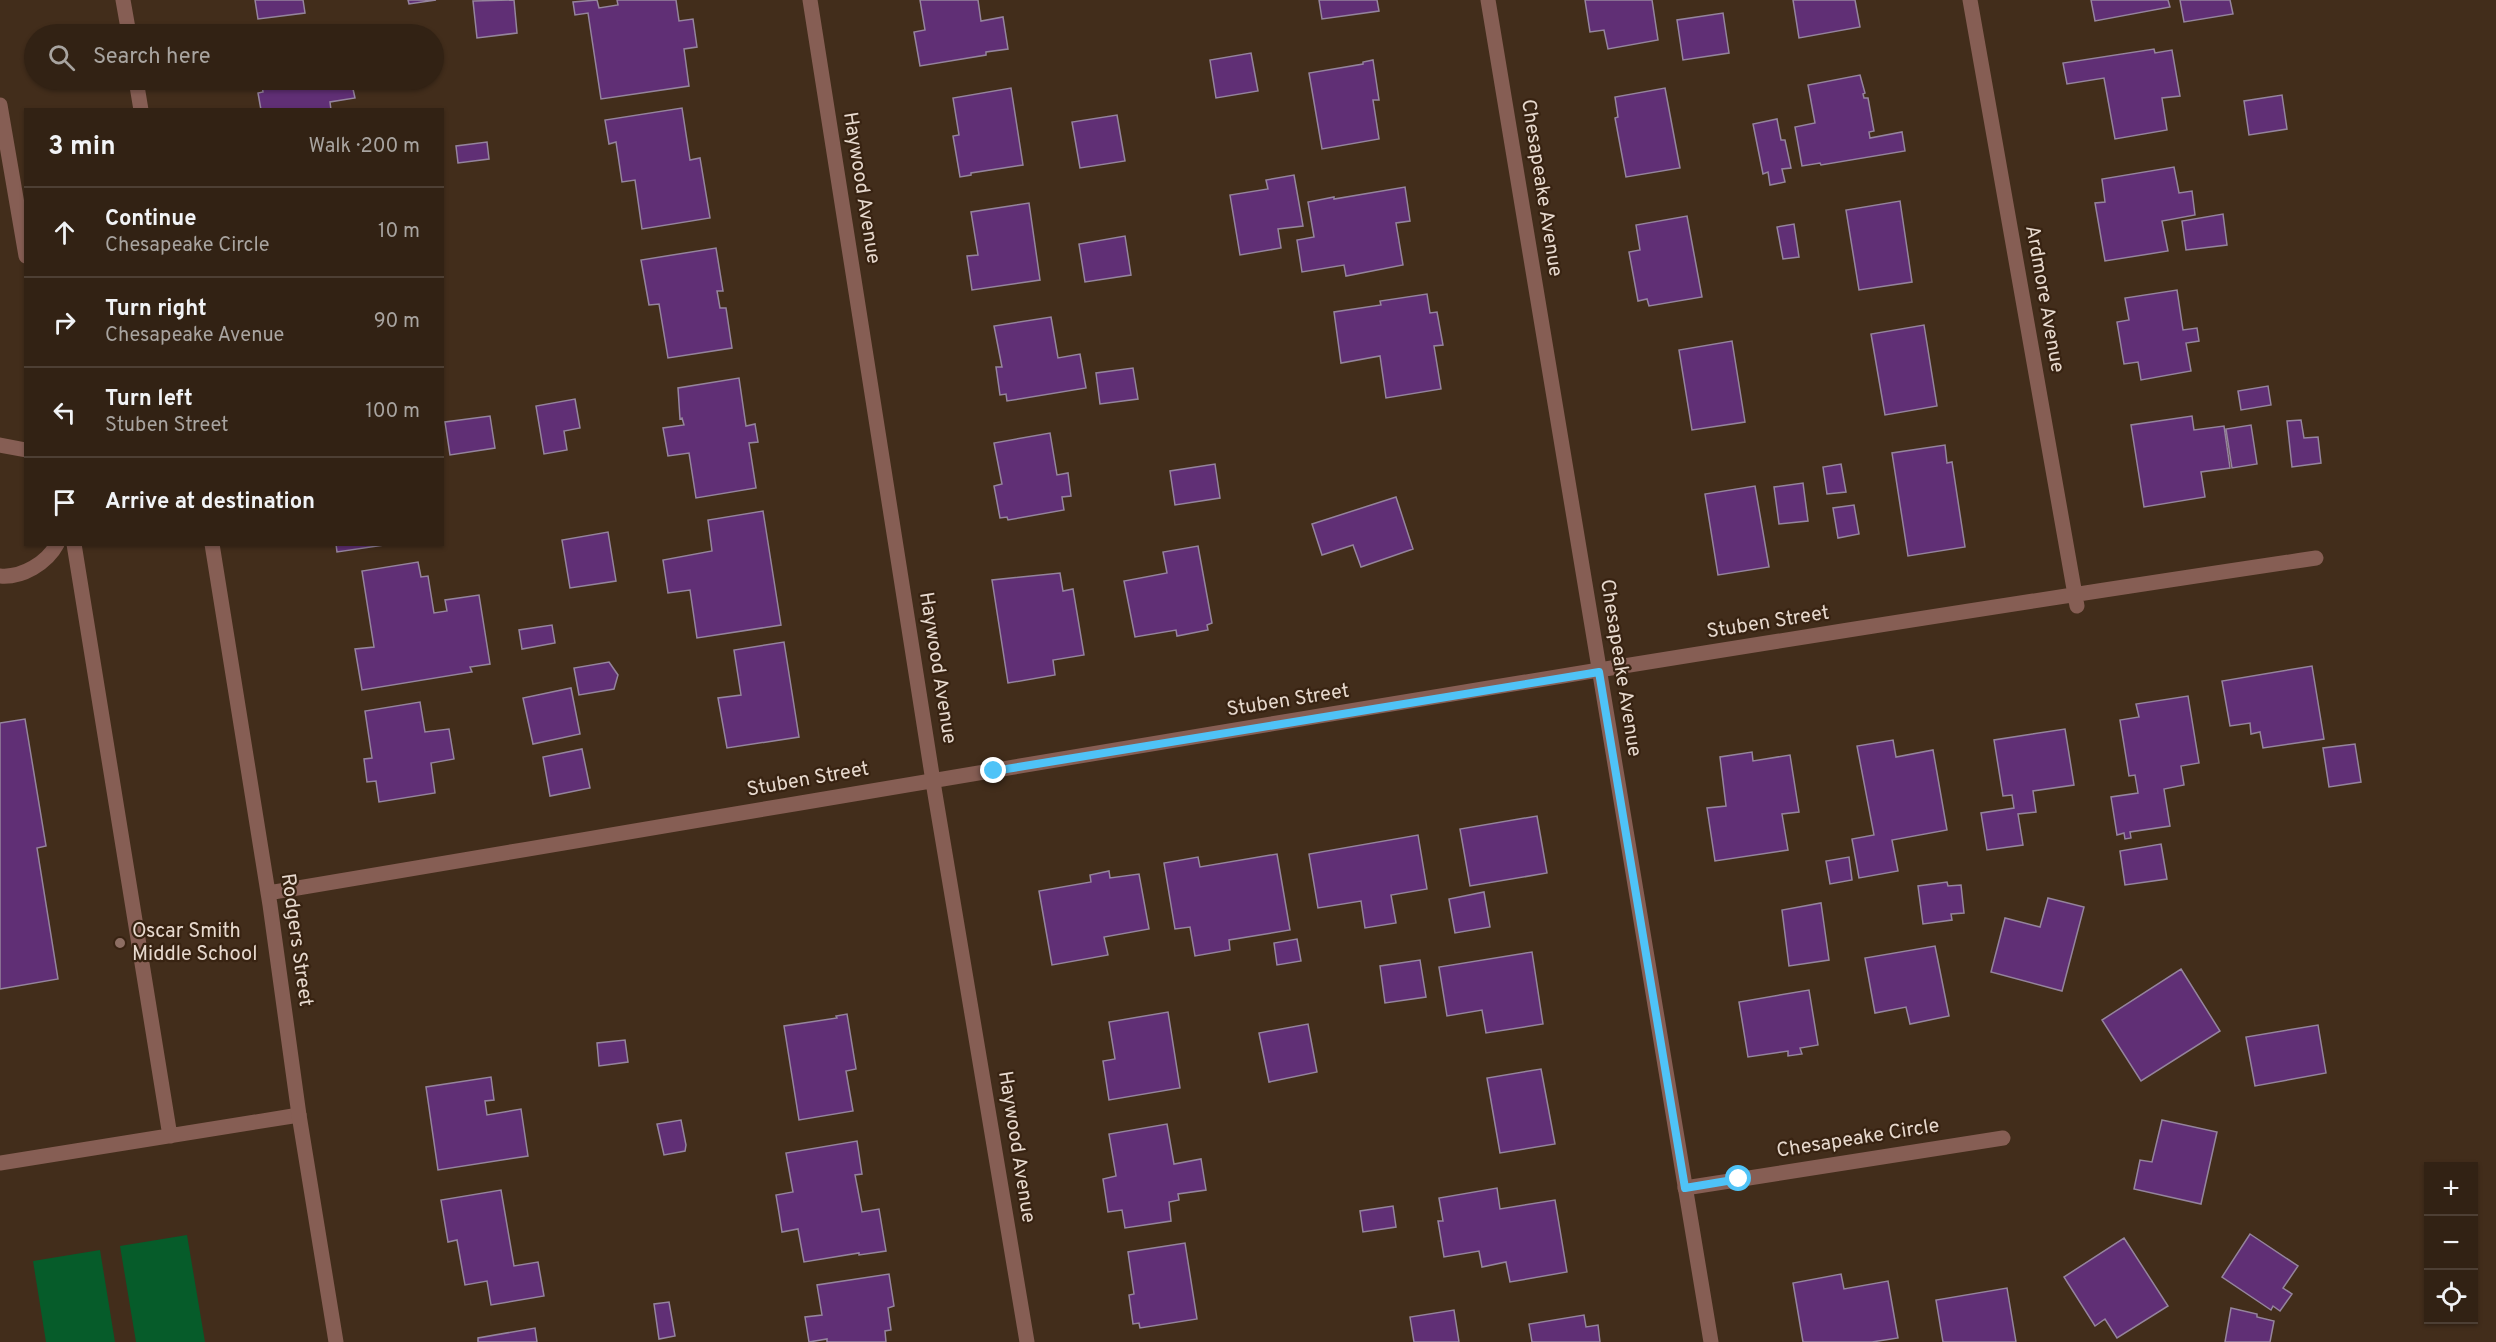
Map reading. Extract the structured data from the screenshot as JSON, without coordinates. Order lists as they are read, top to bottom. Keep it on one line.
{"streets":{"street":["Haywood Avenue","Chesapeake Avenue","Ardmore Avenue","Stuben Street","Rodgers Street","Chesapeake Circle"]},"crossings":[["Haywood Avenue","Stuben Street"],["Chesapeake Avenue","Stuben Street"],["Chesapeake Avenue","Chesapeake Circle"],["Ardmore Avenue","Stuben Street"],["Stuben Street","Rodgers Street"]],"places":["Oscar Smith Middle School"],"page":{"search":"Search here","heading":["3 min","Walk · 200 m"],"list":[["Continue","Chesapeake Circle","10 m"],["Turn right","Chesapeake Avenue","90 m"],["Turn left","Stuben Street","100 m"],"Arrive at destination"],"map_buttons":["+","−"]}}
